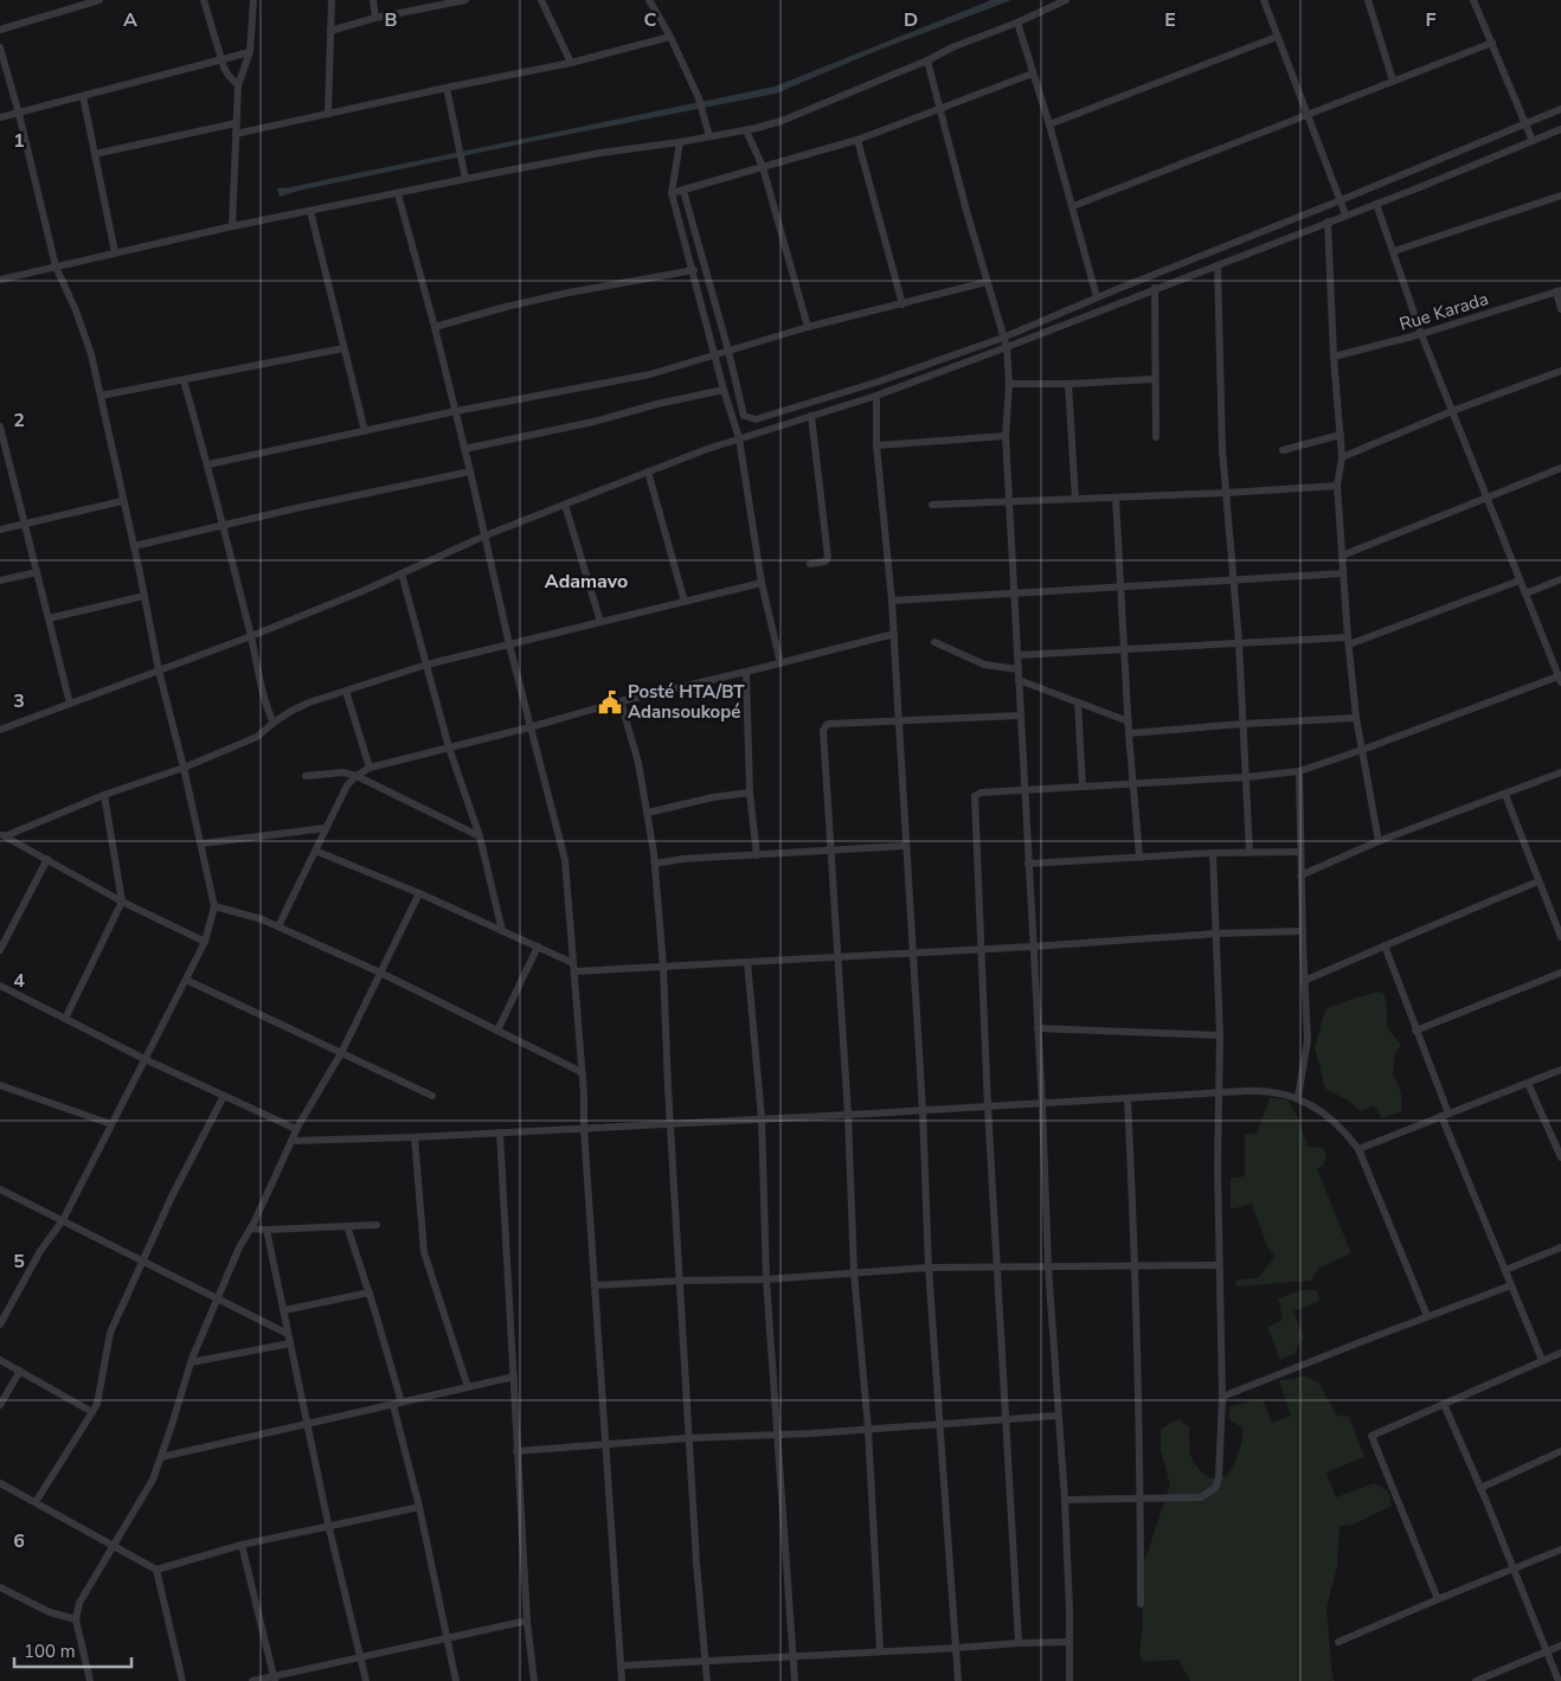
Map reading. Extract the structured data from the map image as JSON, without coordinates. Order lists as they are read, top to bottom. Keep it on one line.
{"streets":{"street":["Rue Karada"]},"districts":["Adamavo"],"places":{"public building":["Posté HTA/BT Adansoukopé"]},"scale_bar":"100 m","grid":{"columns":["A","B","C","D","E","F"],"rows":["1","2","3","4","5","6"]}}
